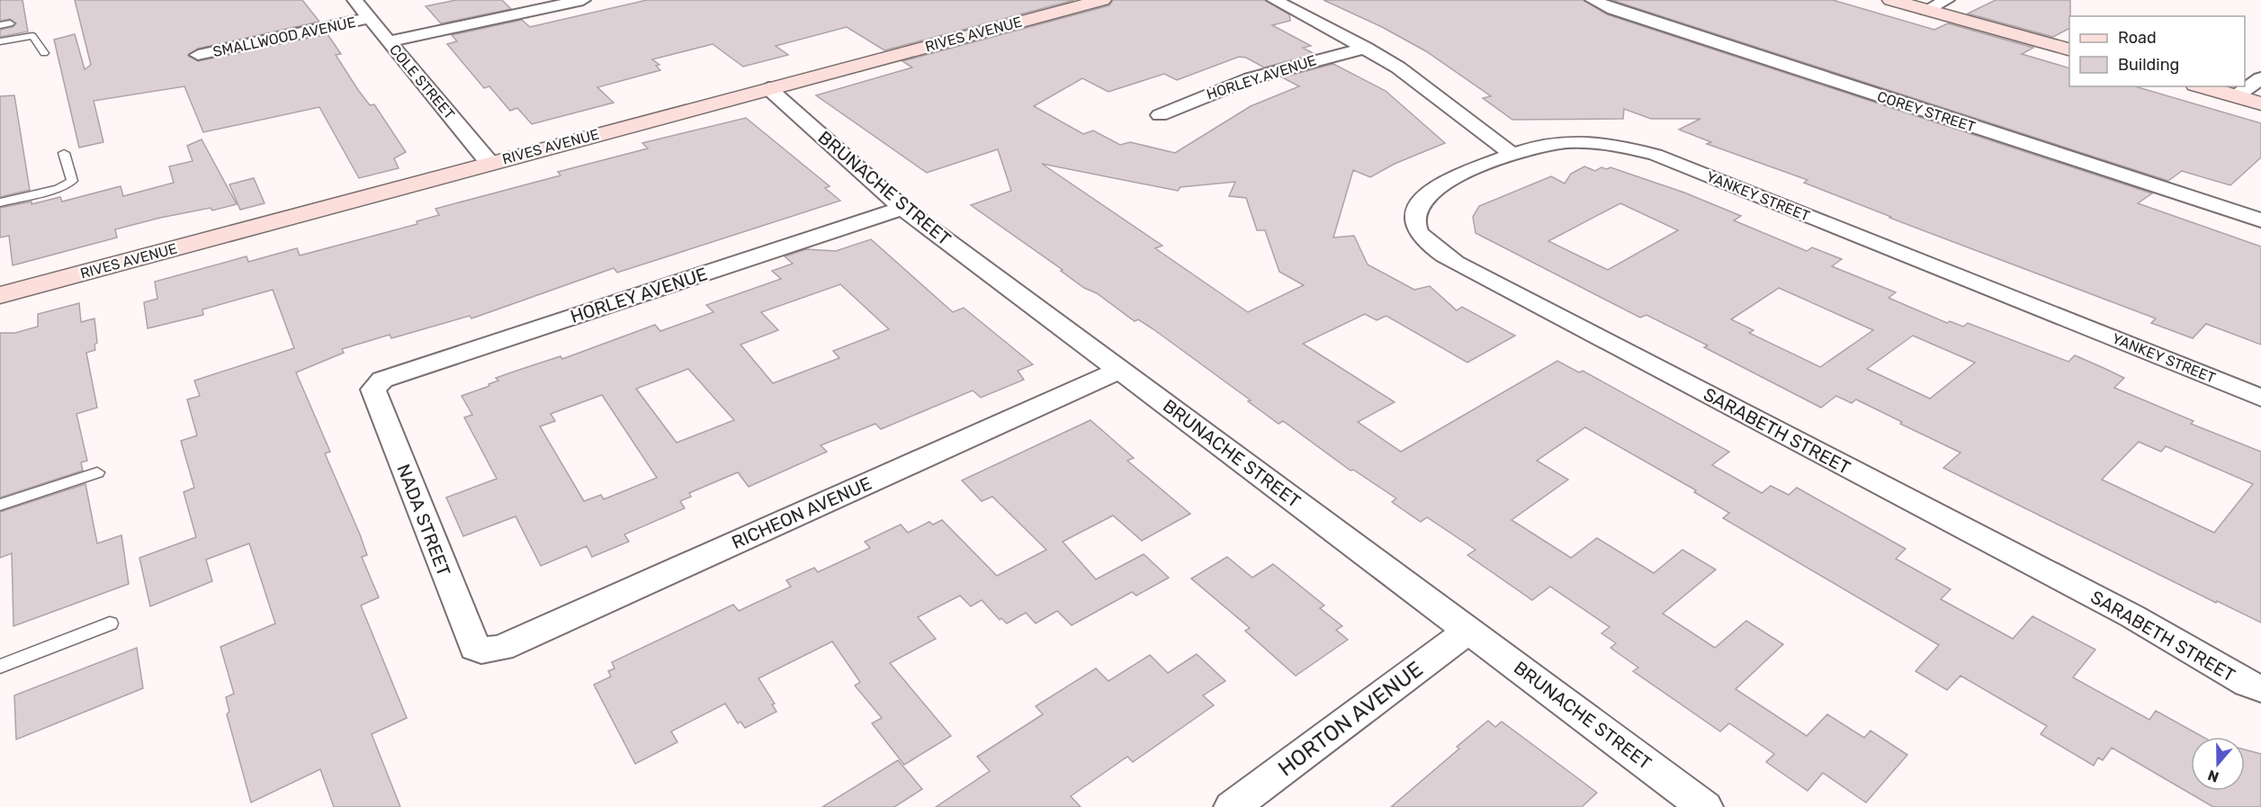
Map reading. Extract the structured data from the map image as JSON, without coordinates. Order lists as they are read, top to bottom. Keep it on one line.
{"streets":{"street":["RIVES AVENUE","SMALLWOOD AVENUE","HORLEY AVENUE","COLE STREET","COREY STREET","BRUNACHE STREET","YANKEY STREET","SARABETH STREET","RICHEON AVENUE","NADA STREET","HORTON AVENUE"]},"crossings":[["RIVES AVENUE","COLE STREET"],["RIVES AVENUE","BRUNACHE STREET"],["SMALLWOOD AVENUE","COLE STREET"],["HORLEY AVENUE","BRUNACHE STREET"],["HORLEY AVENUE","NADA STREET"],["BRUNACHE STREET","RICHEON AVENUE"],["BRUNACHE STREET","HORTON AVENUE"],["YANKEY STREET","SARABETH STREET"],["RICHEON AVENUE","NADA STREET"]],"legend":["Road","Building"],"north":"bottom"}
